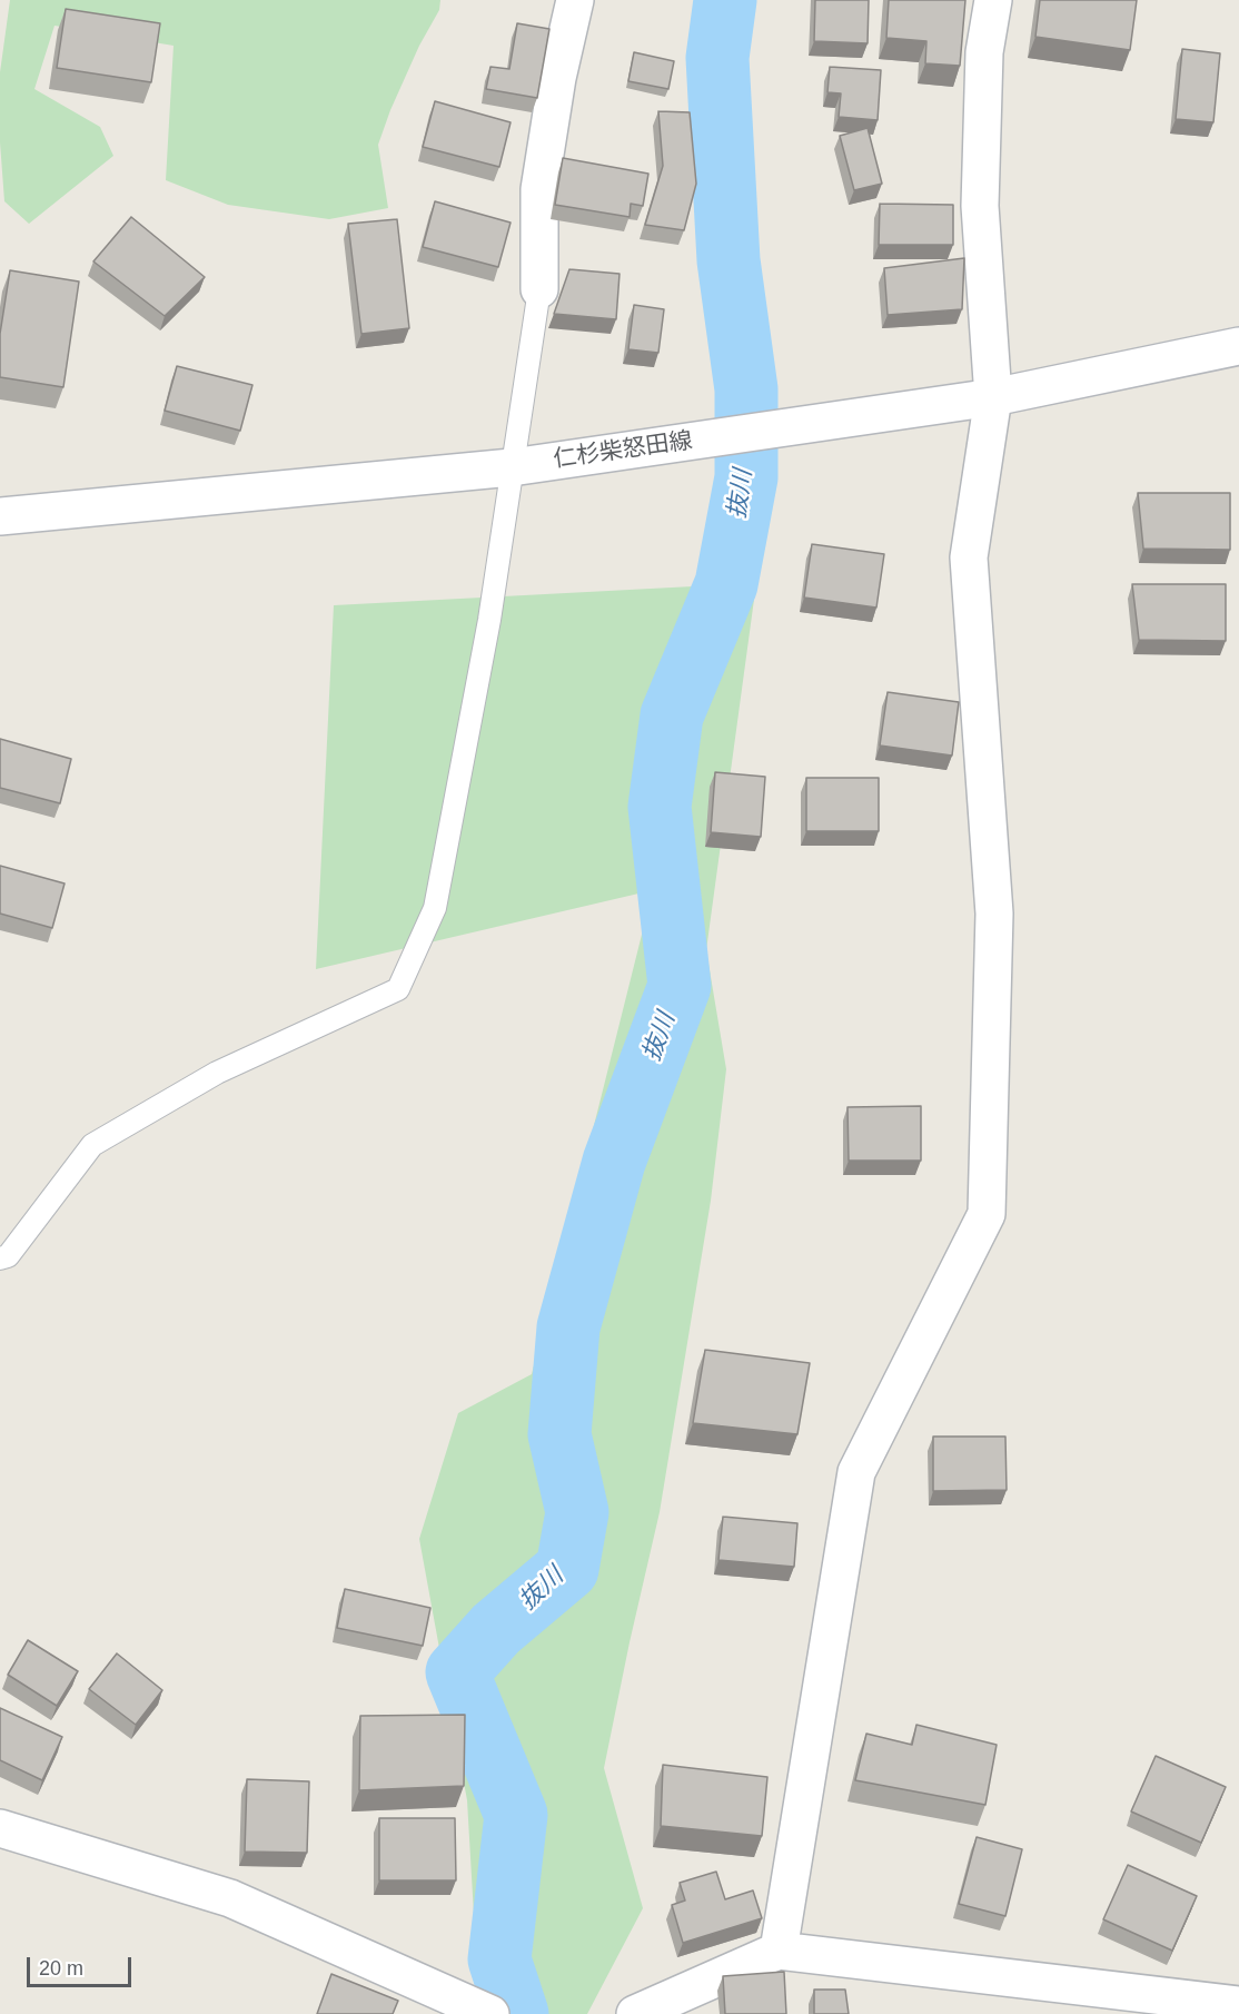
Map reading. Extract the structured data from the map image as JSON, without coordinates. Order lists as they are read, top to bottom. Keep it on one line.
{"streets":{"street":["仁杉柴怒田線"]},"water":["抜川"],"scale_bar":"20 m"}
